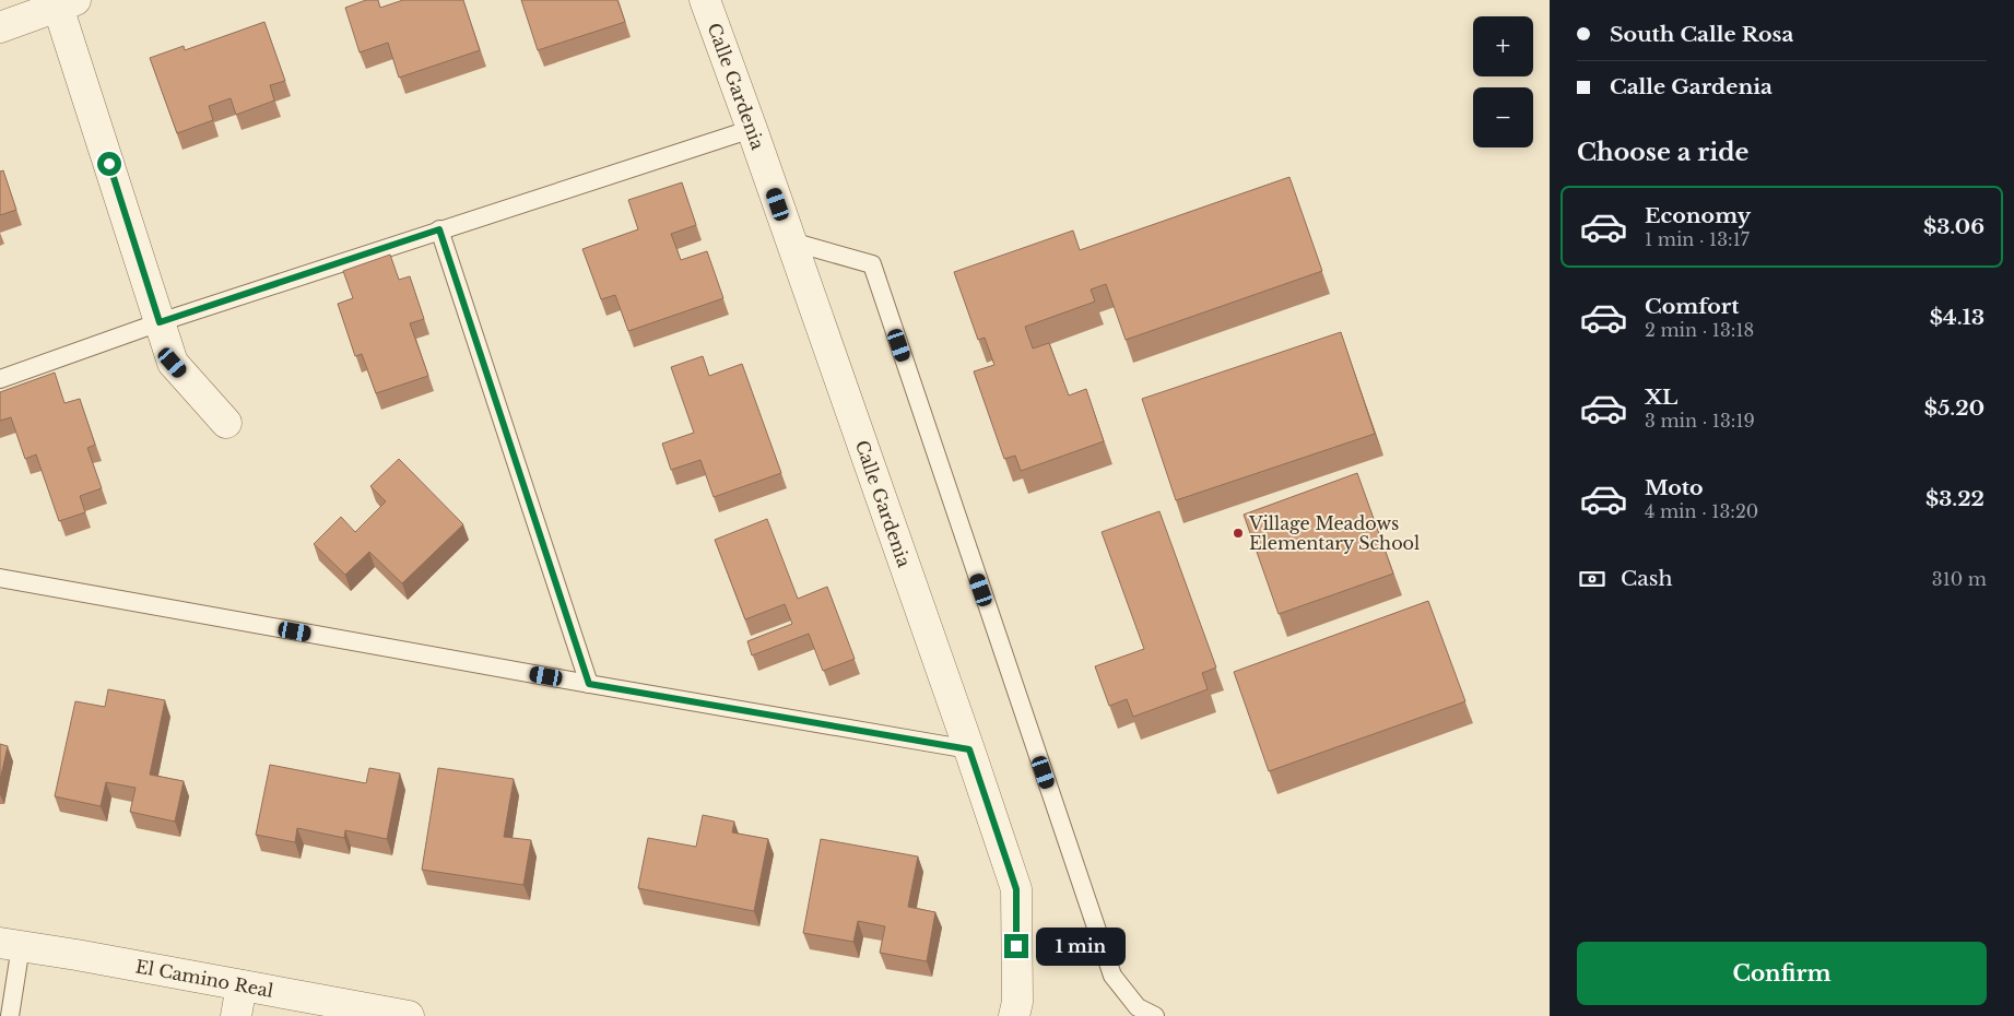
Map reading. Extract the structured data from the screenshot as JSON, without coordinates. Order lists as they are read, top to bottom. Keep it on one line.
{"streets":{"street":["Calle Gardenia","El Camino Real"]},"places":["Village Meadows Elementary School"],"page":{"banner":["South Calle Rosa","Calle Gardenia"],"map_buttons":["+","−"],"heading":"Choose a ride","list":[{"name":"Economy","note":"1 min · 13:17","value":"$3.06"},{"name":"Comfort","note":"2 min · 13:18","value":"$4.13"},{"name":"XL","note":"3 min · 13:19","value":"$5.20"},{"name":"Moto","note":"4 min · 13:20","value":"$3.22"}],"pay":["Cash","310 m"],"bubble":"1 min","buttons":"Confirm"}}
